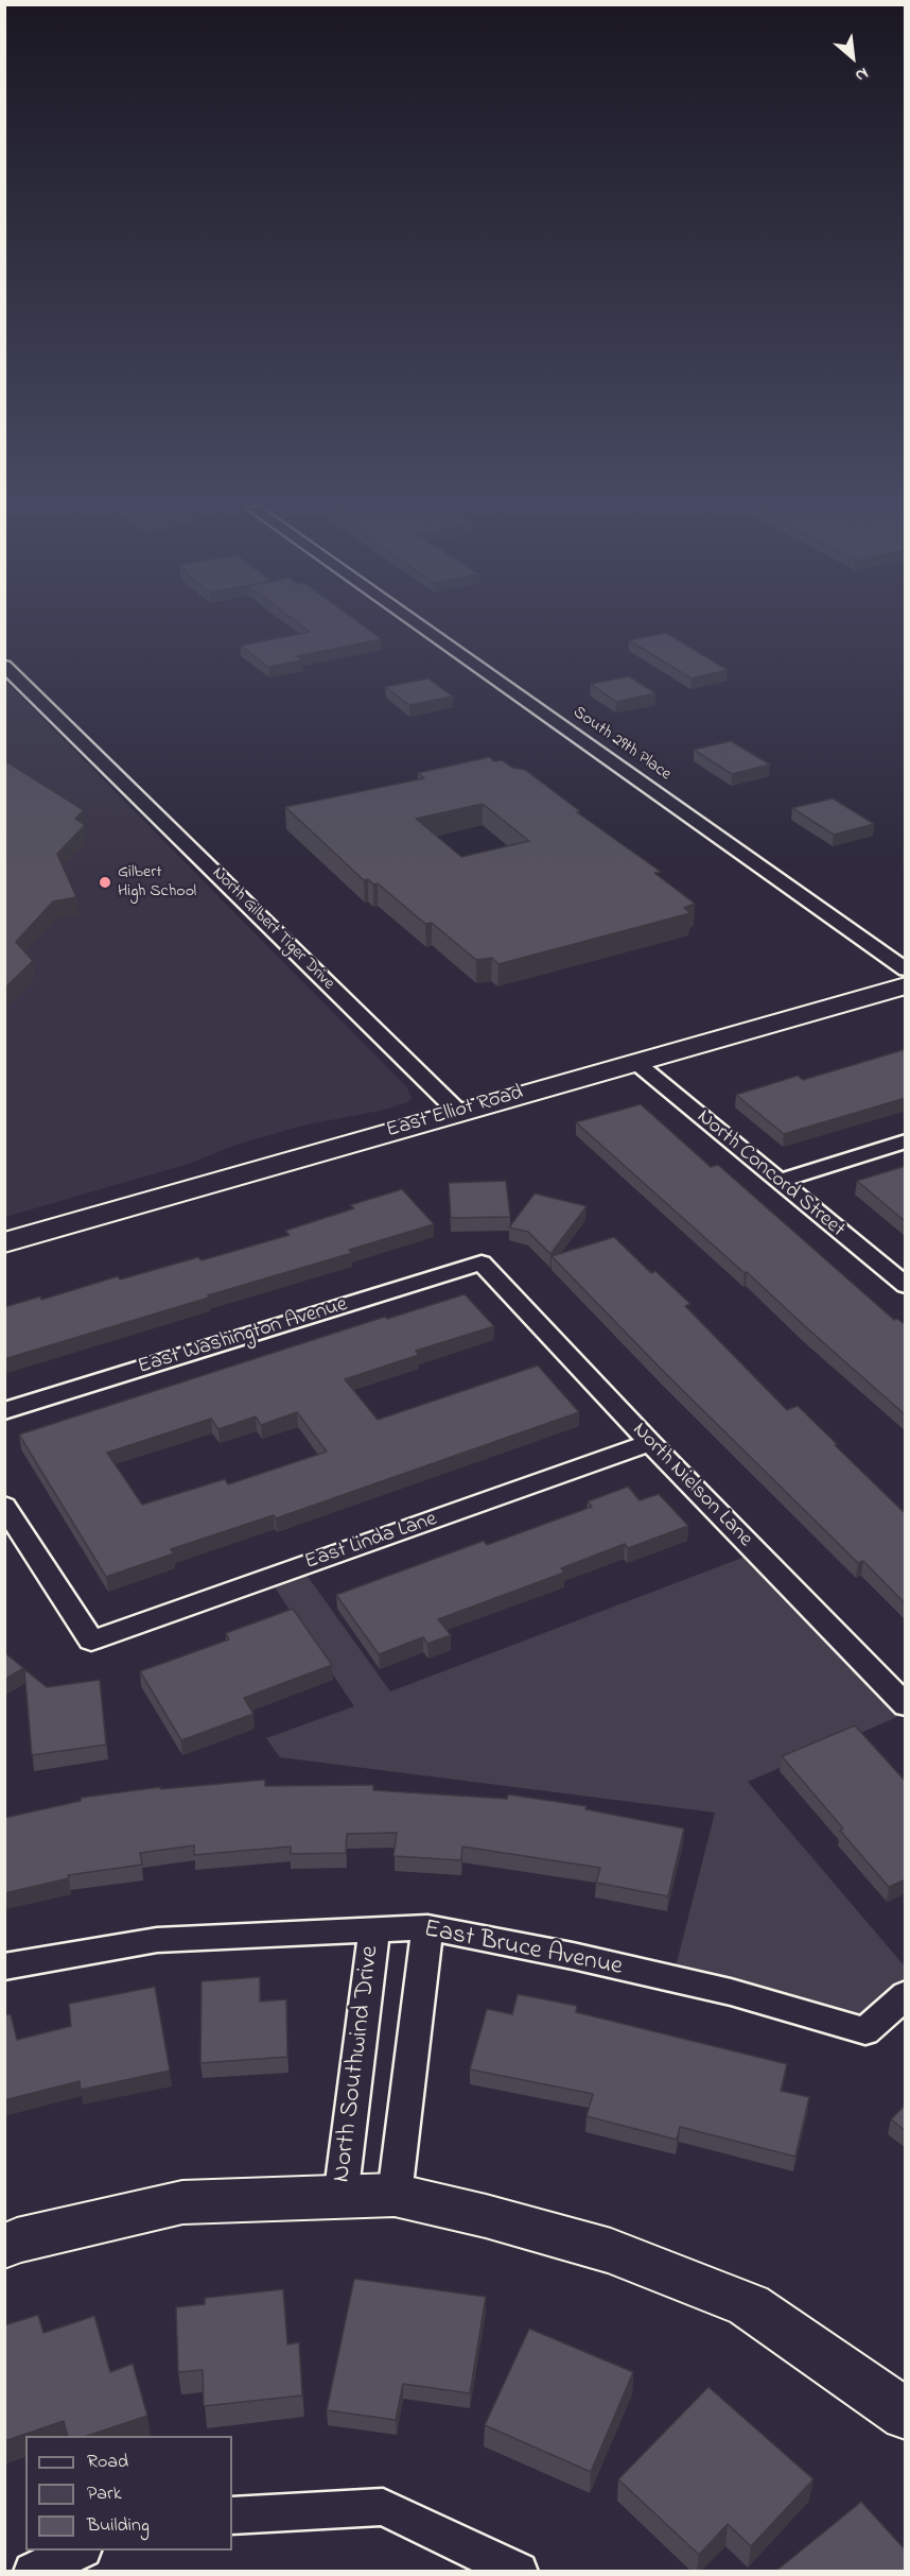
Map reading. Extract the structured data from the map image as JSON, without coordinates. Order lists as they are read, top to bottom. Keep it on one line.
{"streets":{"main road":["East Elliot Road"],"street":["South 29th Place","North Gilbert Tiger Drive","North Concord Street","East Washington Avenue","North Nielson Lane","East Linda Lane","East Bruce Avenue","North Southwind Drive"]},"crossings":[["North Gilbert Tiger Drive","East Elliot Road"],["East Elliot Road","North Concord Street"],["East Washington Avenue","North Nielson Lane"],["North Nielson Lane","East Linda Lane"],["East Bruce Avenue","North Southwind Drive"]],"places":["Gilbert High School"],"legend":["Road","Park","Building"],"north":"bottom right"}
